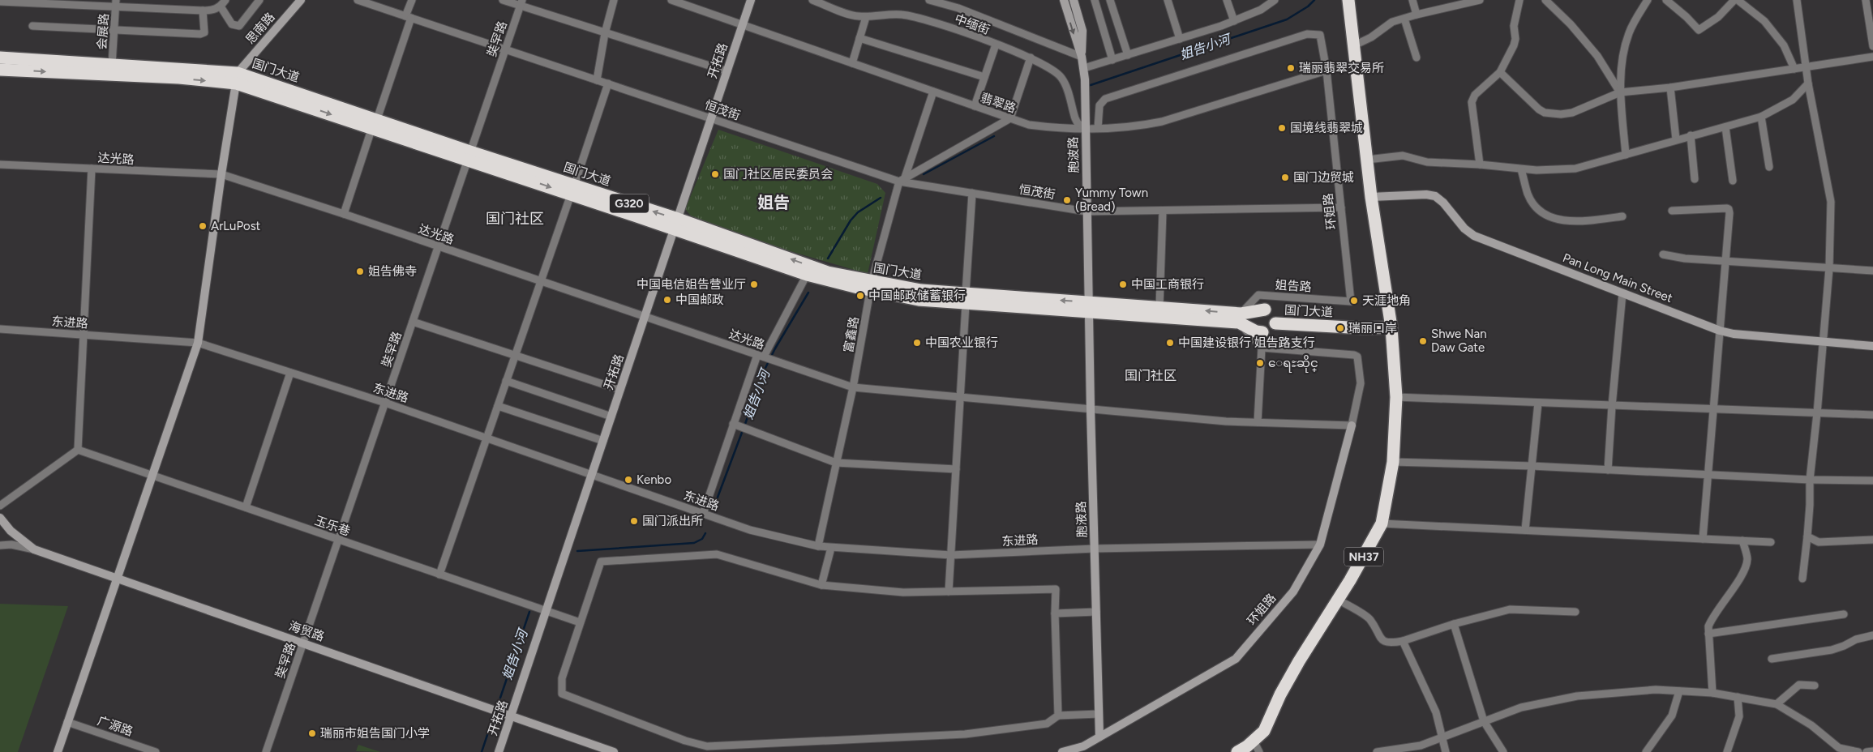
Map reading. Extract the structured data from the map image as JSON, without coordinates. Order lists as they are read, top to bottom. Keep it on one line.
{"streets":{"highway":["国门大道","G320","NH37"],"street":["中缅街","思南路","会展路","奘罕路","开拓路","翡翠路","恒茂街","胞波路","达光路","环姐路","Pan Long Main Street","姐告路","东进路","富鑫路","胞液路","玉乐巷","海贸路","广源路"]},"crossings":[["中缅街","翡翠路"],["中缅街","胞波路"],["思南路","国门大道"],["会展路","国门大道"],["奘罕路","国门大道"],["奘罕路","恒茂街"],["奘罕路","达光路"],["奘罕路","东进路"],["奘罕路","玉乐巷"],["奘罕路","海贸路"],["开拓路","国门大道"],["开拓路","翡翠路"],["开拓路","恒茂街"],["开拓路","达光路"],["开拓路","东进路"],["开拓路","玉乐巷"],["开拓路","海贸路"],["国门大道","胞波路"],["国门大道","姐告路"],["国门大道","富鑫路"],["国门大道","胞液路"],["国门大道","NH37"],["翡翠路","胞波路"],["翡翠路","环姐路"],["翡翠路","富鑫路"],["恒茂街","胞波路"],["恒茂街","环姐路"],["恒茂街","富鑫路"],["胞波路","胞液路"],["达光路","环姐路"],["达光路","富鑫路"],["达光路","胞液路"],["环姐路","姐告路"],["环姐路","东进路"],["环姐路","胞液路"],["Pan Long Main Street","NH37"],["东进路","富鑫路"],["东进路","胞液路"]],"districts":["姐告","国门社区","国门社区"],"water":["姐告小河"],"places":["瑞丽翡翠交易所","国境线翡翠城","国门社区居民委员会","国门边贸城","Yummy Town (Bread)","ArLuPost","姐告佛寺","中国电信姐告营业厅","中国工商银行","中国邮政储蓄银行","中国邮政","天涯地角","瑞丽口岸","Shwe Nan Daw Gate","中国农业银行","中国建设银行 姐告路支行","ေရႊဆိုင္","Kenbo","国门派出所","瑞丽市姐告国门小学"]}
